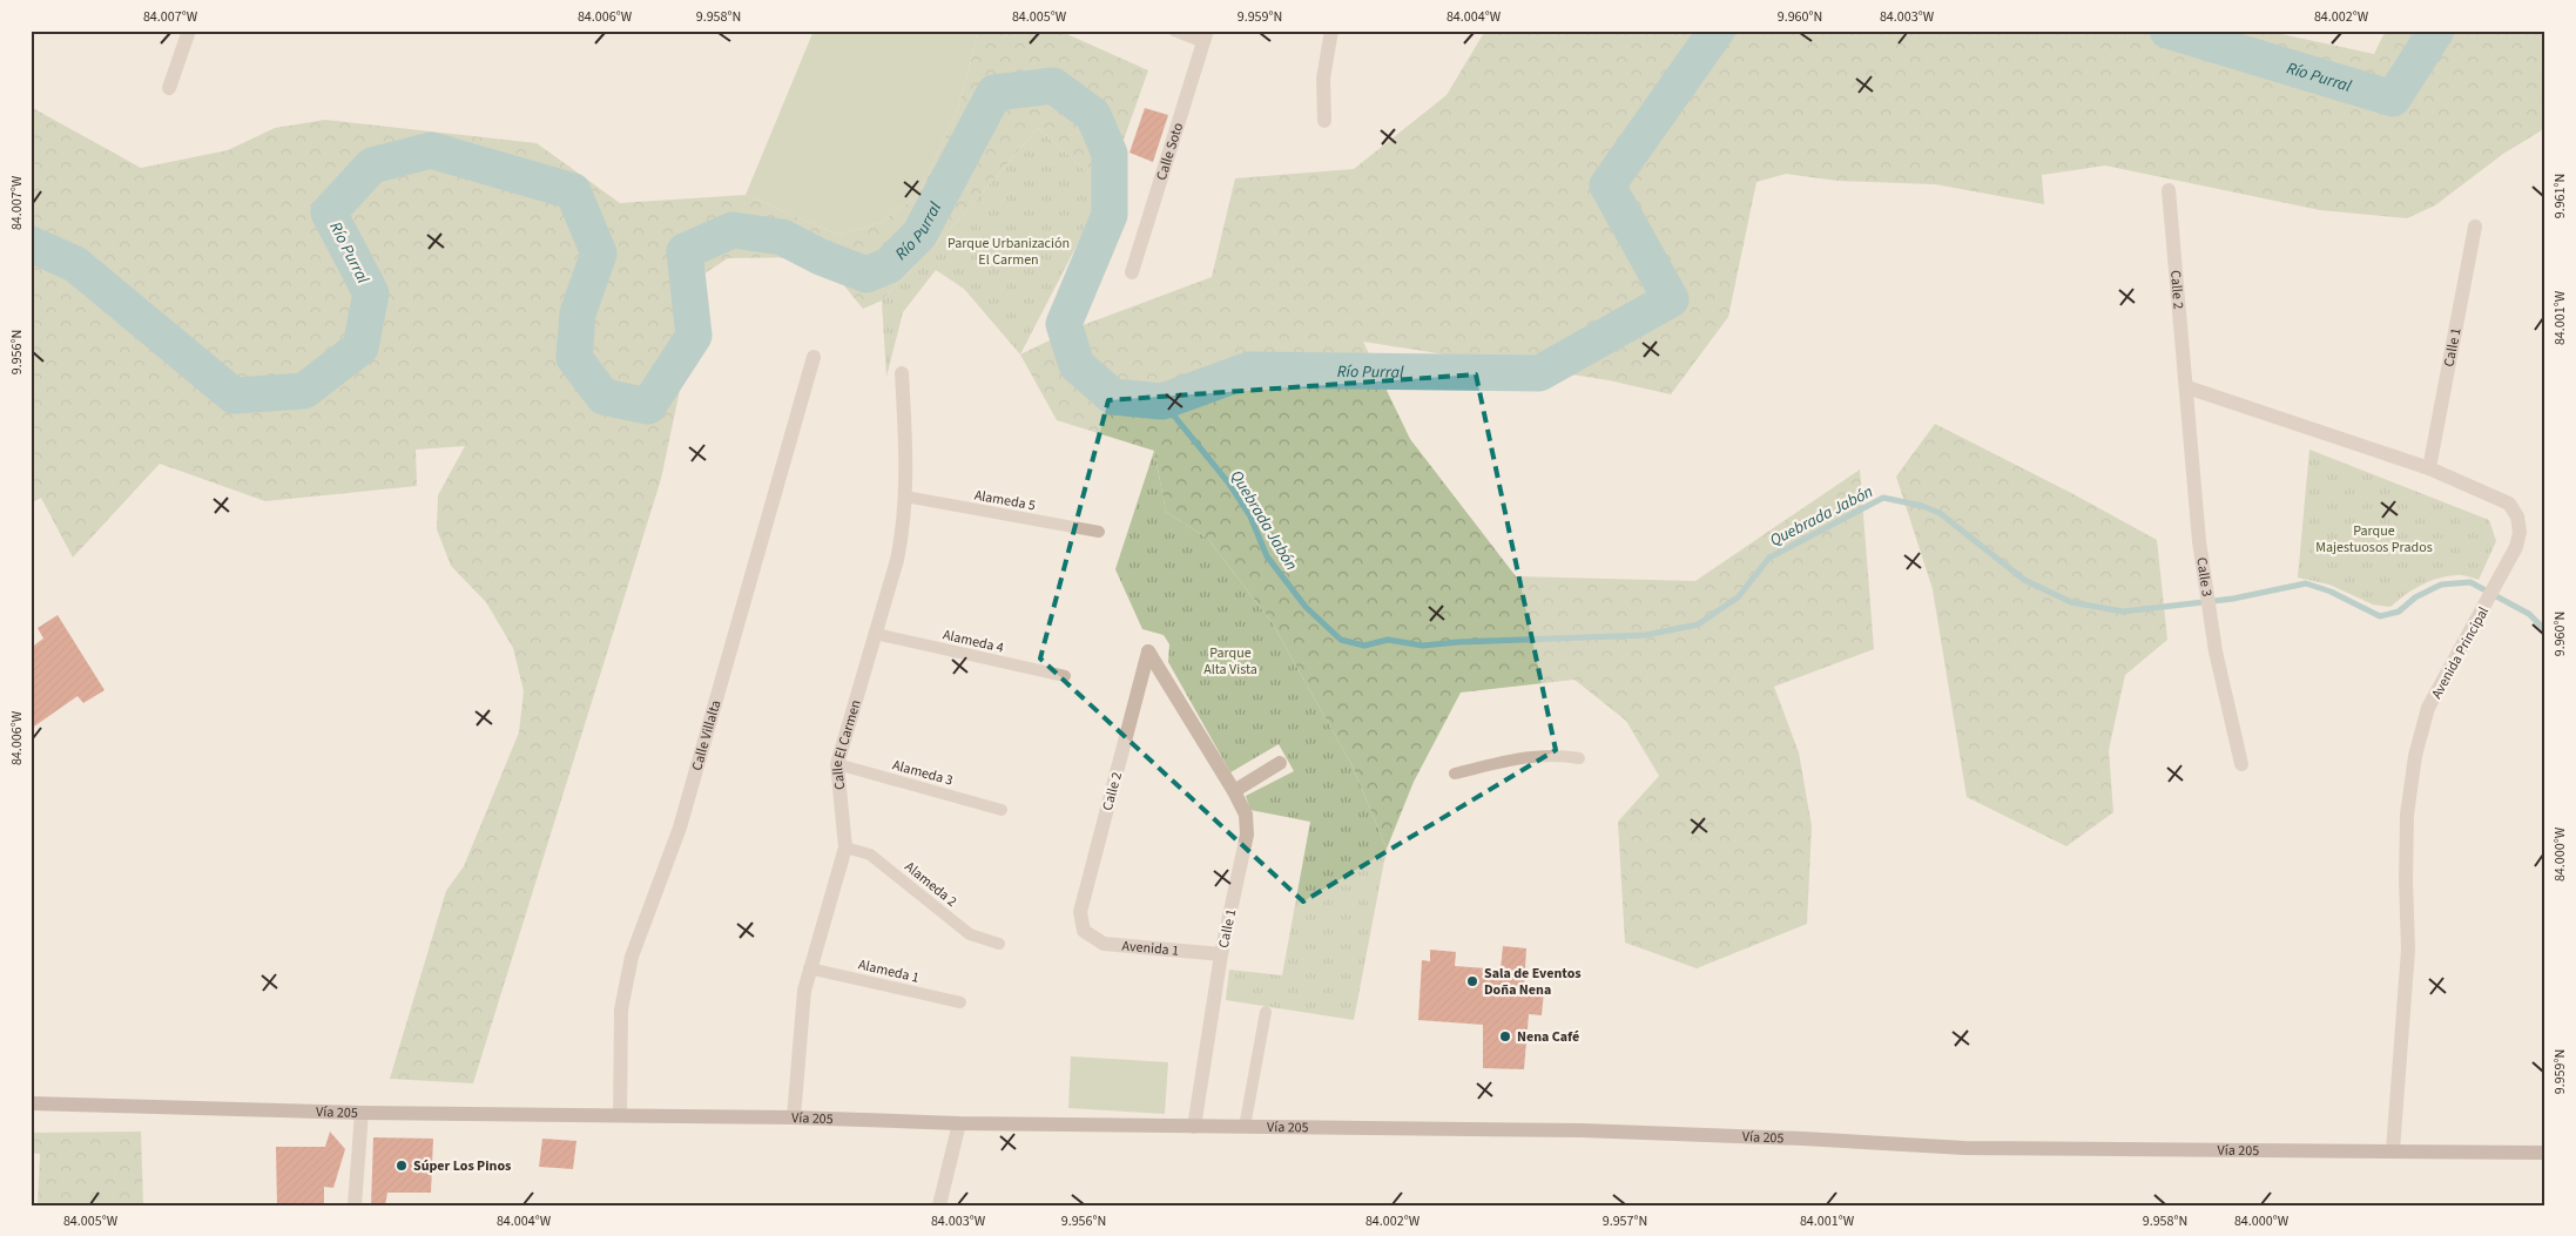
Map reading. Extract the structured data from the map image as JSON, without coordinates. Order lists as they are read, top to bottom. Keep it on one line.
{"streets":{"main road":["Vía 205"],"street":["Calle Soto","Calle 2","Calle 1","Calle 3","Avenida Principal","Calle Villalta","Calle El Carmen","Avenida 1"],"lane":["Alameda 5","Alameda 4","Alameda 3","Alameda 2","Alameda 1"]},"crossings":[["Calle 2","Calle 1"],["Calle 2","Calle 3"],["Calle 2","Avenida Principal"],["Calle 2","Avenida 1"],["Calle 1","Avenida Principal"],["Calle 1","Avenida 1"],["Calle 1","Vía 205"],["Alameda 5","Calle El Carmen"],["Calle 3","Avenida Principal"],["Alameda 4","Calle El Carmen"],["Avenida Principal","Vía 205"],["Calle Villalta","Vía 205"],["Calle El Carmen","Alameda 3"],["Calle El Carmen","Alameda 2"],["Calle El Carmen","Alameda 1"],["Calle El Carmen","Vía 205"]],"water":["Río Purral","Quebrada Jabón"],"parks":["Parque Urbanización El Carmen","Parque Majestuosos Prados","Parque Alta Vista"],"places":["Sala de Eventos Doña Nena","Nena Café","Súper Los Pinos"],"coordinates":["84.007°W","84.006°W","9.958°N","84.005°W","9.959°N","84.004°W","9.960°N","84.003°W","84.002°W","9.961°N","84.001°W","9.956°N","84.000°W","9.957°N"]}
